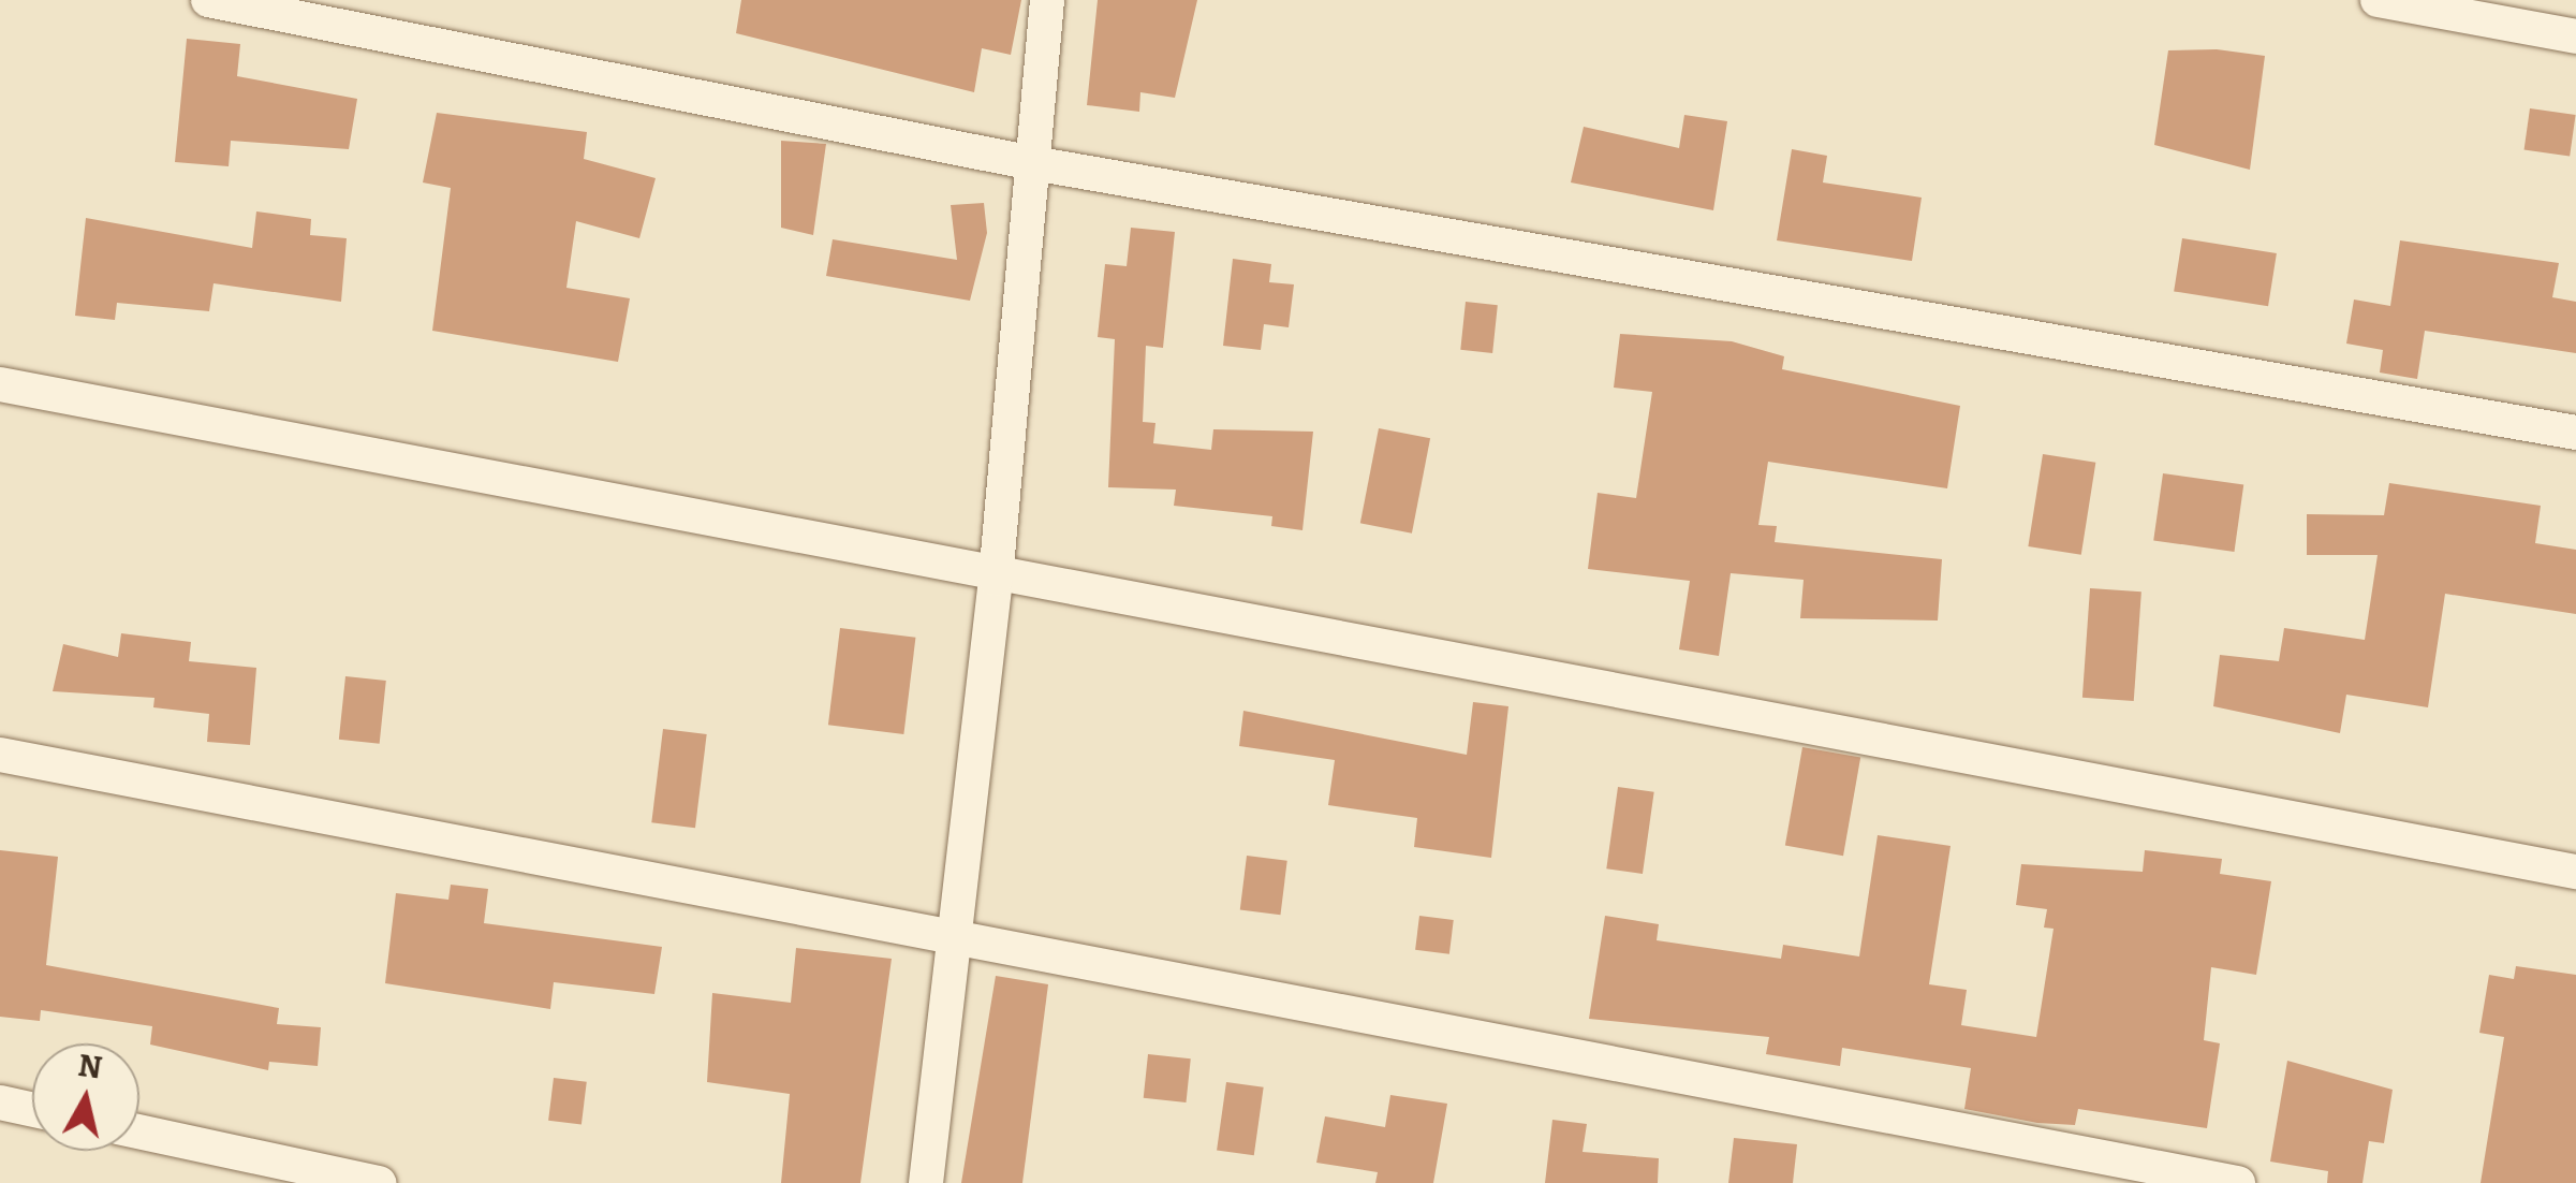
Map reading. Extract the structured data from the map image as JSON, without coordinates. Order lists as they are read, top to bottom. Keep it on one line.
{"north":"top"}
